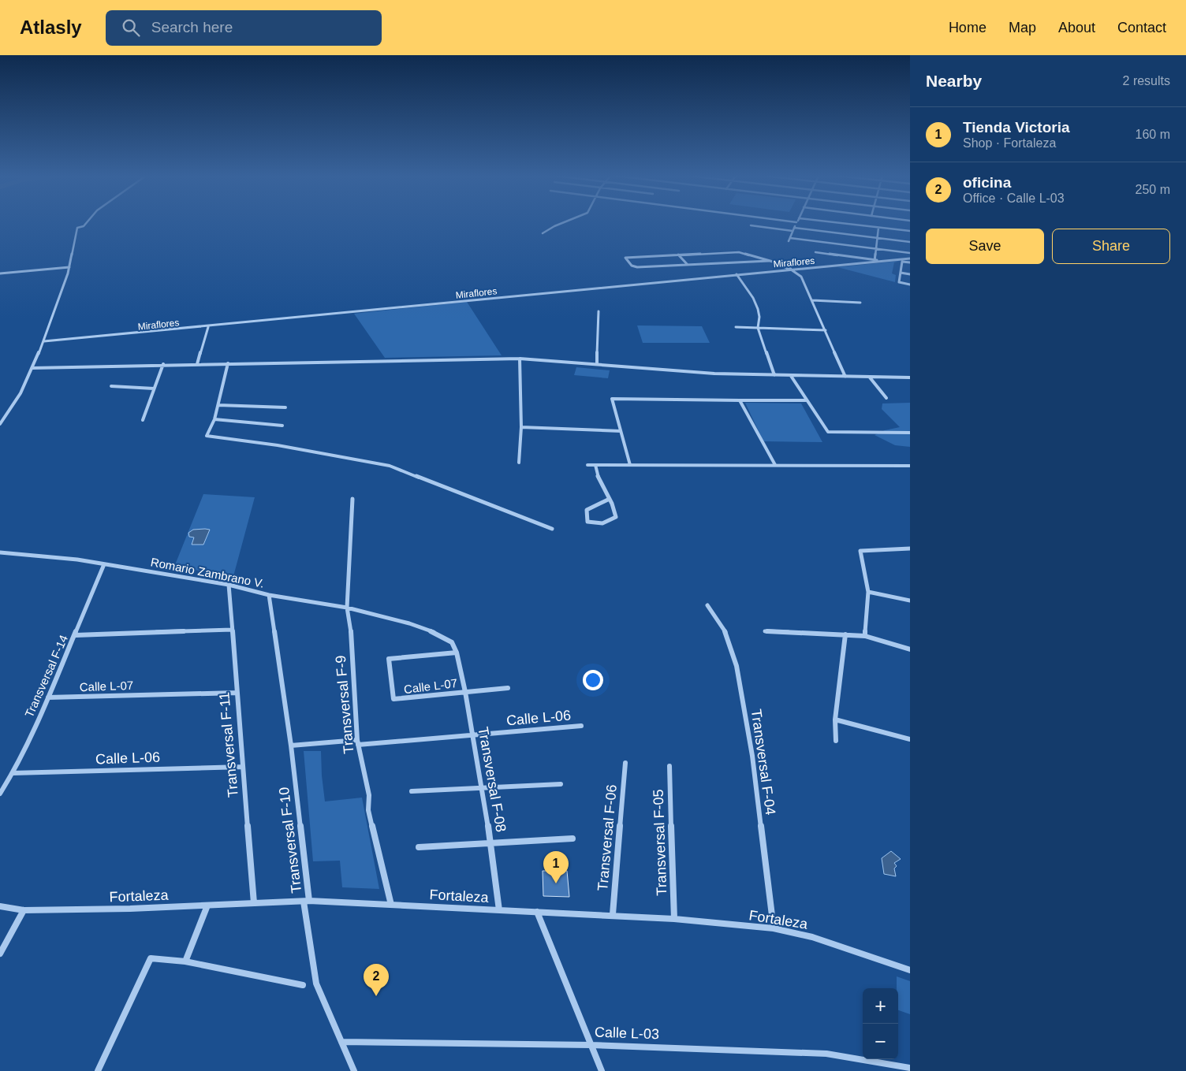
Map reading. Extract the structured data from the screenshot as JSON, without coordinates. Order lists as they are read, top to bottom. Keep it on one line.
{"streets":{"street":["Miraflores","Romario Zambrano V.","Transversal F-14","Calle L-07","Transversal F-9","Calle L-06","Transversal F-11","Transversal F-04","Transversal F-08","Transversal F-06","Transversal F-10","Transversal F-05","Fortaleza","Calle L-03"]},"crossings":[["Romario Zambrano V.","Transversal F-14"],["Romario Zambrano V.","Calle L-07"],["Romario Zambrano V.","Transversal F-9"],["Romario Zambrano V.","Transversal F-11"],["Romario Zambrano V.","Transversal F-08"],["Romario Zambrano V.","Transversal F-10"],["Transversal F-14","Calle L-07"],["Transversal F-14","Calle L-06"],["Calle L-07","Transversal F-11"],["Calle L-07","Transversal F-08"],["Transversal F-9","Calle L-06"],["Transversal F-9","Fortaleza"],["Calle L-06","Transversal F-11"],["Calle L-06","Transversal F-08"],["Calle L-06","Transversal F-10"],["Transversal F-11","Fortaleza"],["Transversal F-04","Fortaleza"],["Transversal F-08","Fortaleza"],["Transversal F-06","Fortaleza"],["Transversal F-10","Fortaleza"],["Transversal F-10","Calle L-03"],["Transversal F-05","Fortaleza"]],"page":{"header":"Atlasly","search":"Search here","nav":["Home","Map","About","Contact"],"heading":["Nearby","2 results"],"list":[{"mark":"1","name":"Tienda Victoria","note":"Shop · Fortaleza","value":"160 m"},{"mark":"2","name":"oficina","note":"Office · Calle L-03","value":"250 m"}],"buttons":["Save","Share"],"pins":["1","2"],"map_buttons":["+","−"]}}
